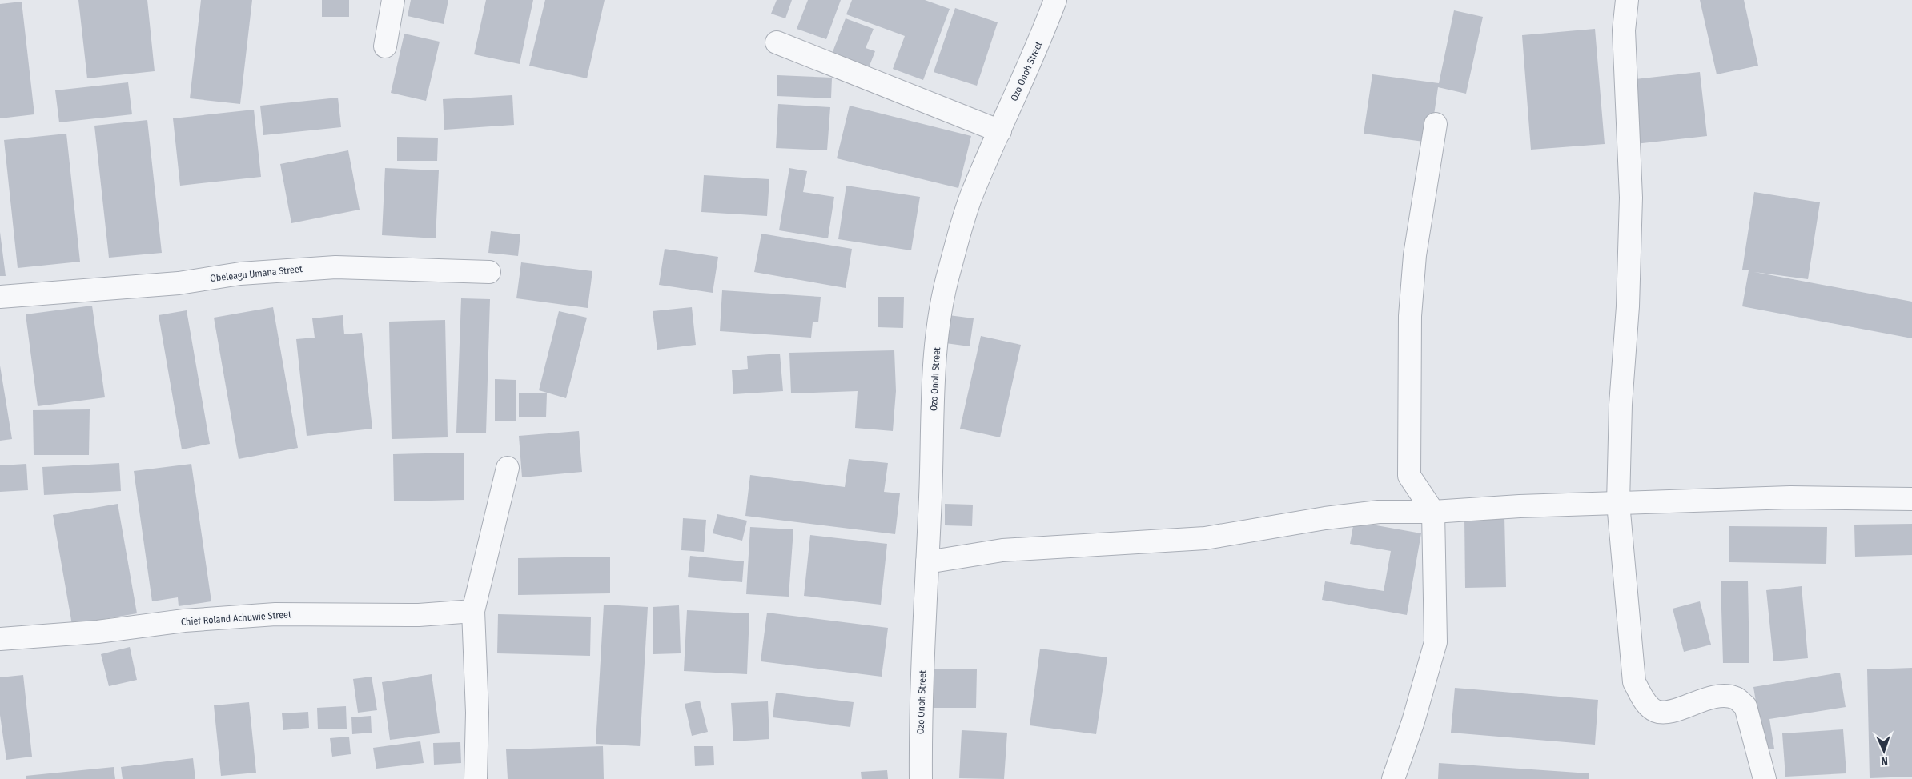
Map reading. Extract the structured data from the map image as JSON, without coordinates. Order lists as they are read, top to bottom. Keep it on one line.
{"streets":{"street":["Ozo Onoh Street","Obeleagu Umana Street","Chief Roland Achuwie Street"]},"north":"bottom"}
